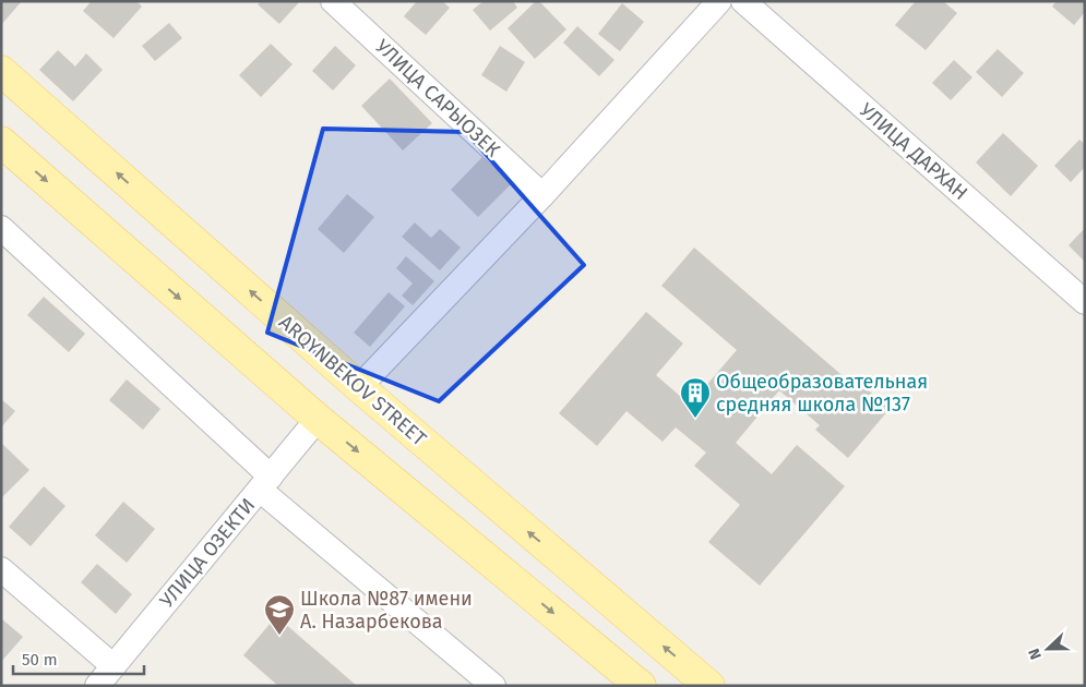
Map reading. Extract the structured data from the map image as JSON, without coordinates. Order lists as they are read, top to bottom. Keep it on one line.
{"streets":{"main road":["ARQYNBEKOV STREET"],"street":["УЛИЦА САРЫОЗЕК","УЛИЦА ДАРХАН","УЛИЦА ОЗЕКТИ"]},"places":{"building":["Общеобразовательная средняя школа №137"],"school or university":["Школа №87 имени А. Назарбекова"]},"scale_bar":"50 m","north":"left"}
